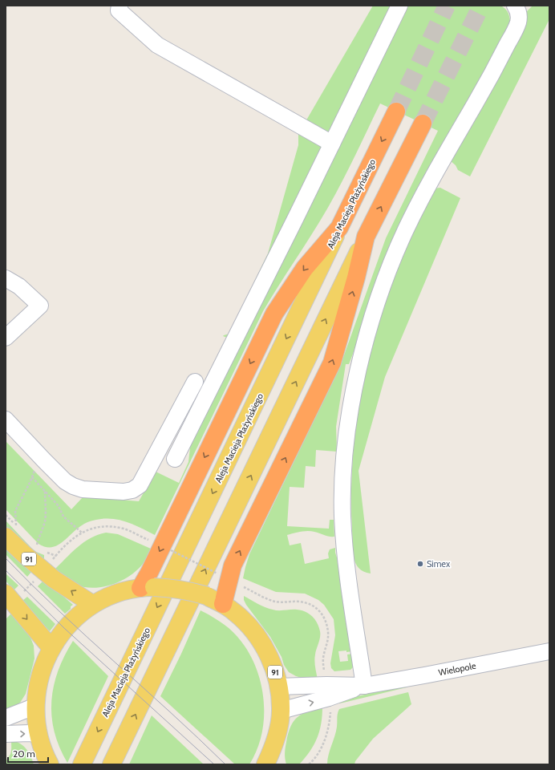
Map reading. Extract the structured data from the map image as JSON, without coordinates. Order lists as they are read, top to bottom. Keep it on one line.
{"streets":{"highway":["Aleja Macieja Płażyńskiego"],"main road":["91"],"street":["Wielopole"]},"crossings":[["91","Wielopole"]],"places":["Simex"],"scale_bar":"20 m"}
